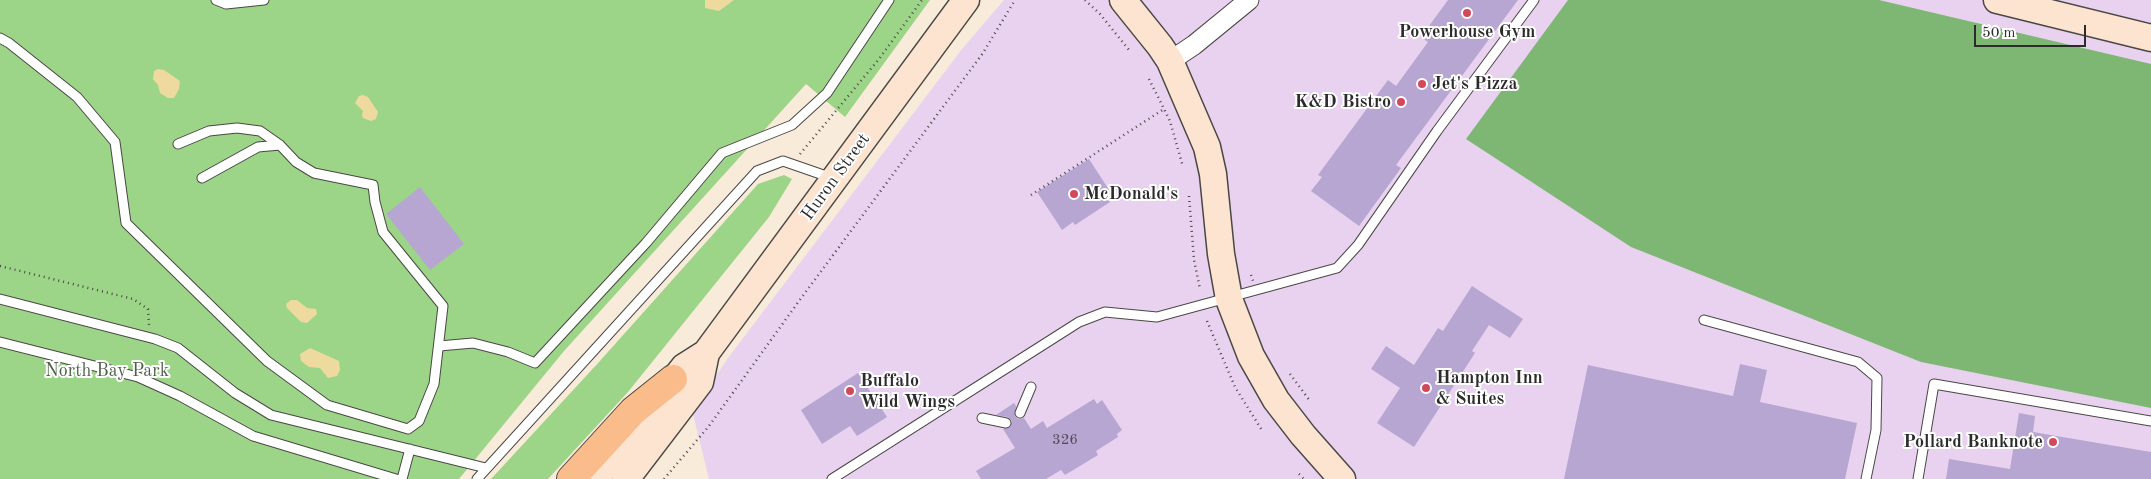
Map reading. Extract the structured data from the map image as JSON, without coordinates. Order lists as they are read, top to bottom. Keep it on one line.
{"streets":{"main road":["Huron Street"]},"parks":["North Bay Park"],"places":["Powerhouse Gym","Jet's Pizza","K&D Bistro","McDonald's","Hampton Inn & Suites","Buffalo Wild Wings","Pollard Banknote"],"house_numbers":["326"],"scale_bar":"50 m"}
